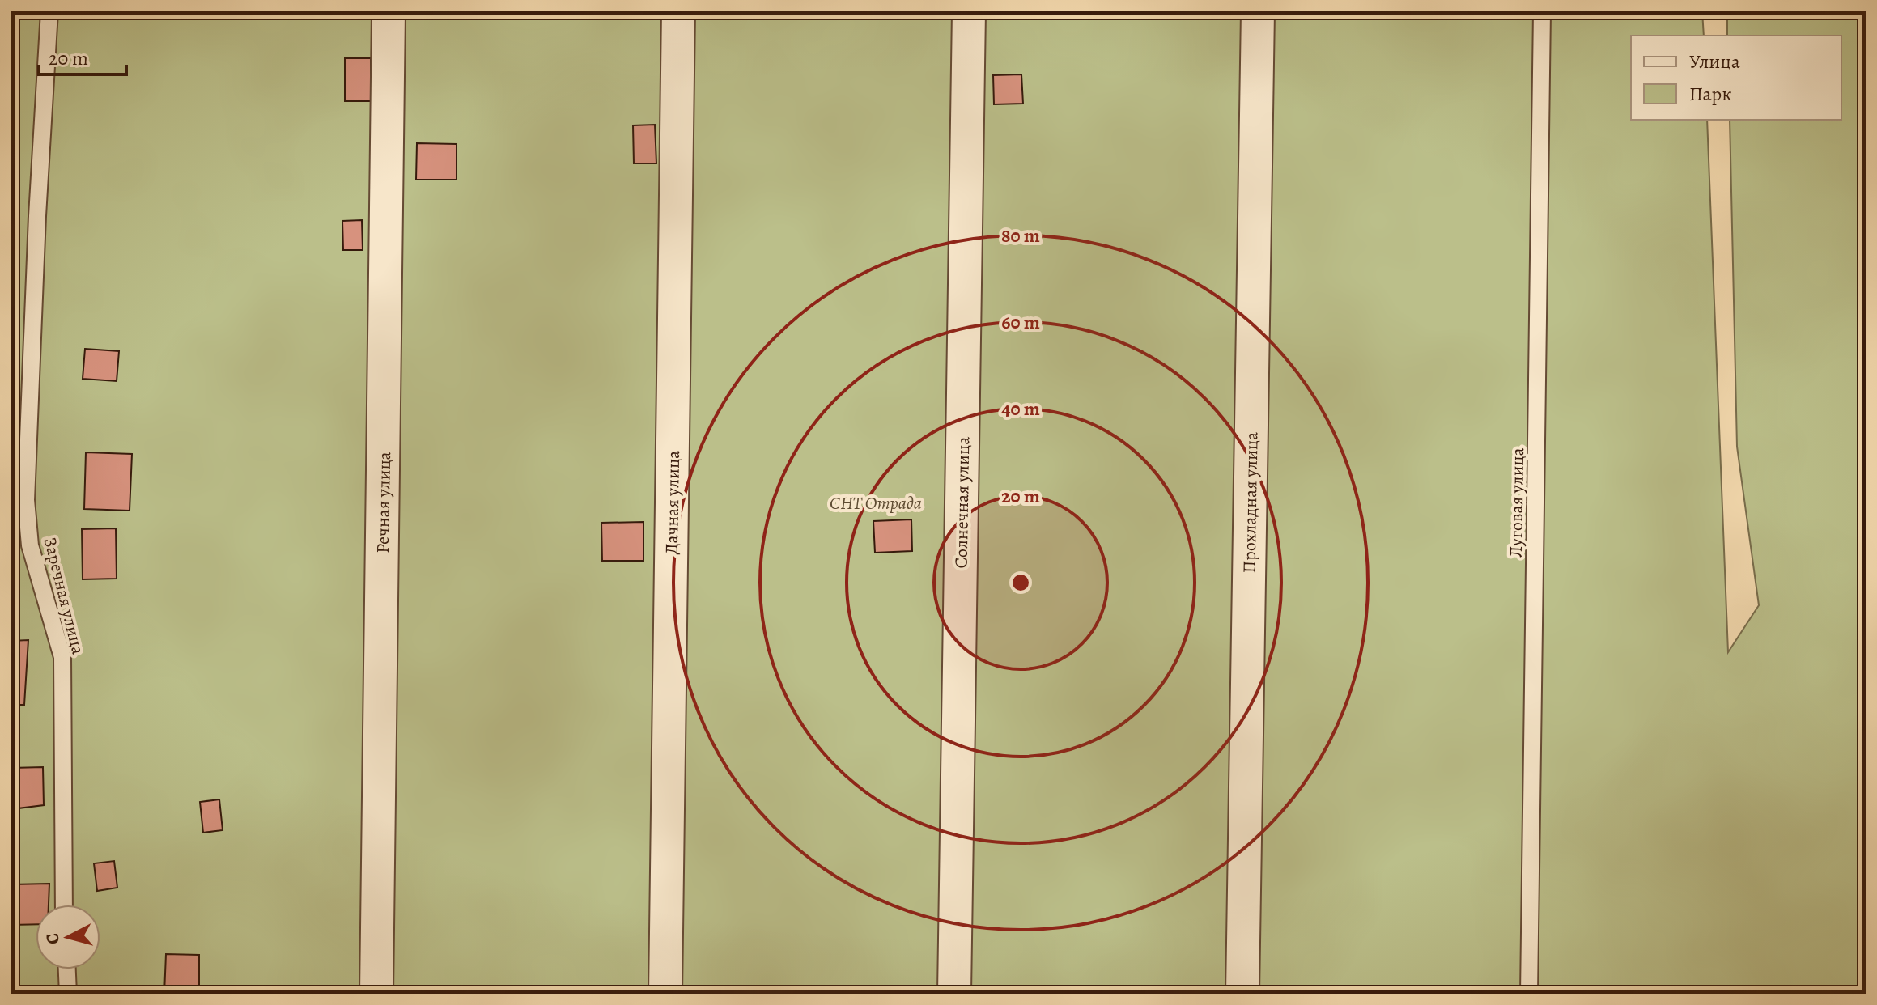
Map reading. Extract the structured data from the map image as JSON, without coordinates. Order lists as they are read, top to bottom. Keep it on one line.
{"streets":{"street":["Речная улица","Дачная улица","Солнечная улица","Прохладная улица"],"lane":["Луговая улица","Заречная улица"]},"parks":["СНТ Отрада"],"legend":["Улица","Парк"],"scale_bar":"20 m","north":"left","rings":["80 m","60 m","40 m","20 m"]}
